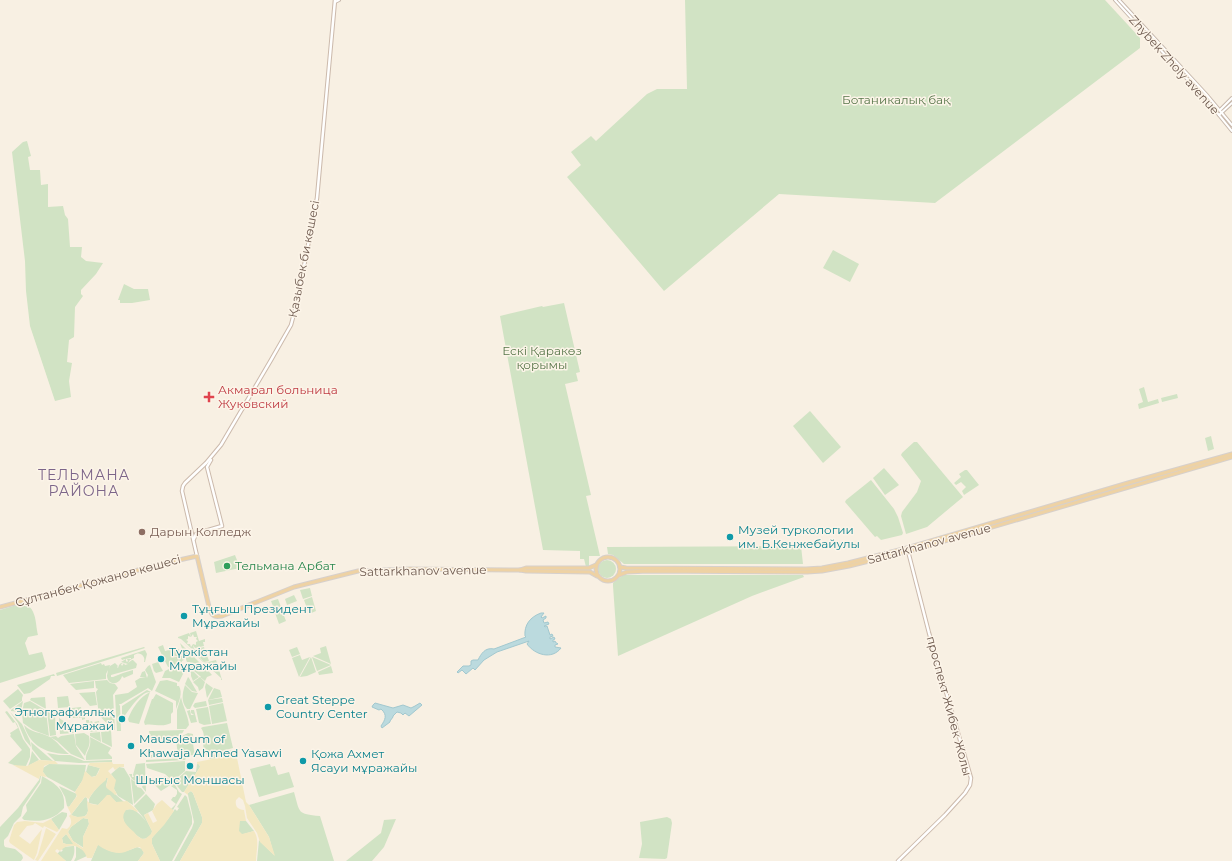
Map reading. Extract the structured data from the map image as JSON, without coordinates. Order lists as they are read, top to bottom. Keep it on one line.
{"streets":{"main road":["Қазыбек би көшесі","Sattarkhanov avenue","Сұлтанбек Қожанов көшесі","проспект Жибек Жолы"],"street":["Zhybek Zholy avenue"]},"crossings":[["Sattarkhanov avenue","Сұлтанбек Қожанов көшесі"],["Sattarkhanov avenue","проспект Жибек Жолы"]],"districts":["ТЕЛЬМАНА РАЙОНА"],"parks":["Ботаникалық бақ","Ескі Қаракөз қорымы"],"places":{"health":["Акмарал больница Жуковский"],"other":["Дарын Колледж","Музей туркологии им. Б.Кенжебайулы","Тельмана Арбат","Тұңғыш Президент Мұражайы","Түркістан Мұражайы","Great Steppe Country Center","Этнографиялық Мұражай","Mausoleum of Khawaja Ahmed Yasawi","Қожа Ахмет Ясауи мұражайы","Шығыс Моншасы"]}}
